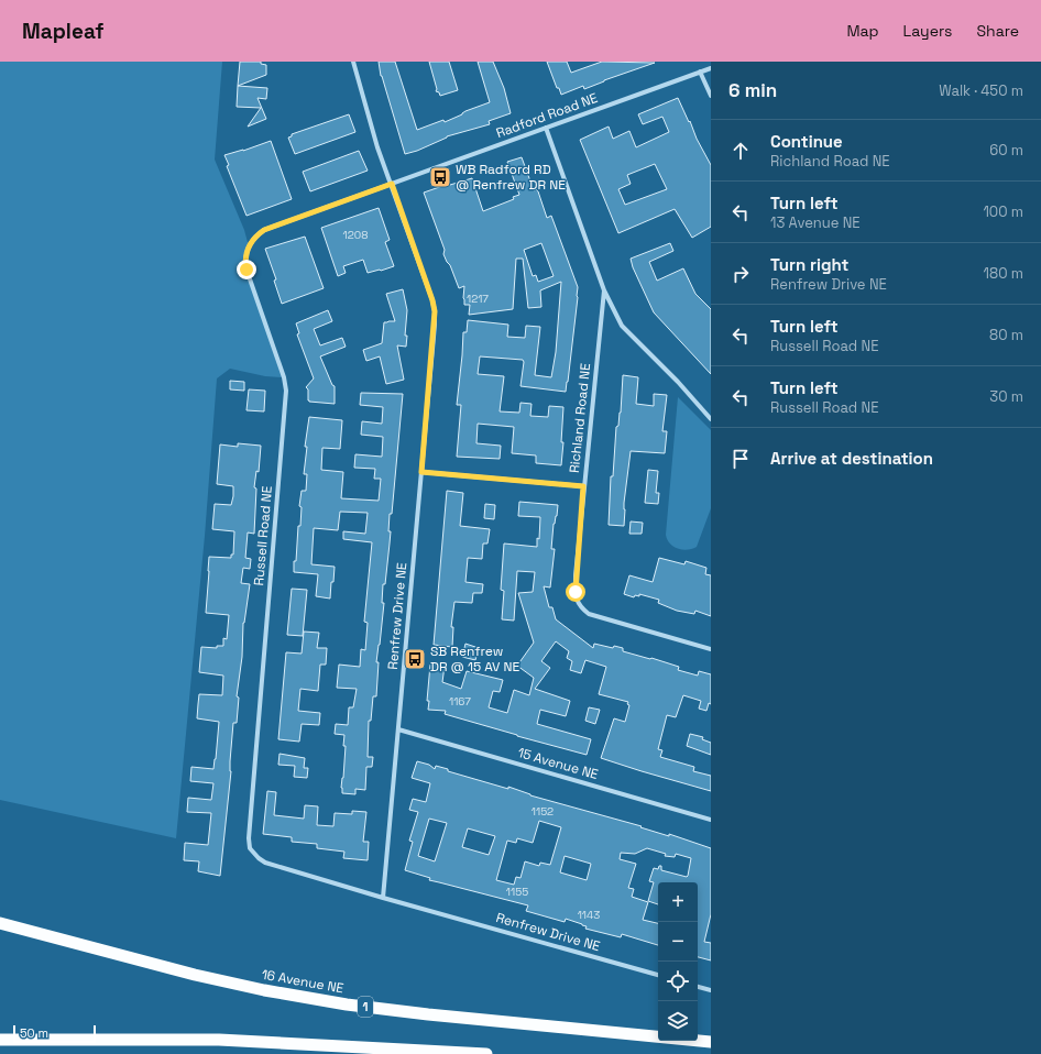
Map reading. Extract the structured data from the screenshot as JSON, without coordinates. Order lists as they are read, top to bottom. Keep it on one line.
{"streets":{"highway":["16 Avenue NE","1"],"street":["Radford Road NE","Richland Road NE","Russell Road NE","Renfrew Drive NE","15 Avenue NE"]},"crossings":[["Radford Road NE","Richland Road NE"],["Radford Road NE","Russell Road NE"],["Radford Road NE","Renfrew Drive NE"],["Russell Road NE","Renfrew Drive NE"],["Renfrew Drive NE","15 Avenue NE"]],"places":{"bus stop":["WB Radford RD @ Renfrew DR NE","SB Renfrew DR @ 15 AV NE"]},"house_numbers":["1208","1217","1167","1152","1155","1143"],"scale_bar":"50 m","page":{"header":"Mapleaf","nav":["Map","Layers","Share"],"heading":["6 min","Walk · 450 m"],"list":[["Continue","Richland Road NE","60 m"],["Turn left","13 Avenue NE","100 m"],["Turn right","Renfrew Drive NE","180 m"],["Turn left","Russell Road NE","80 m"],["Turn left","Russell Road NE","30 m"],"Arrive at destination"],"map_buttons":["+","−"],"scale":"50 m"}}
